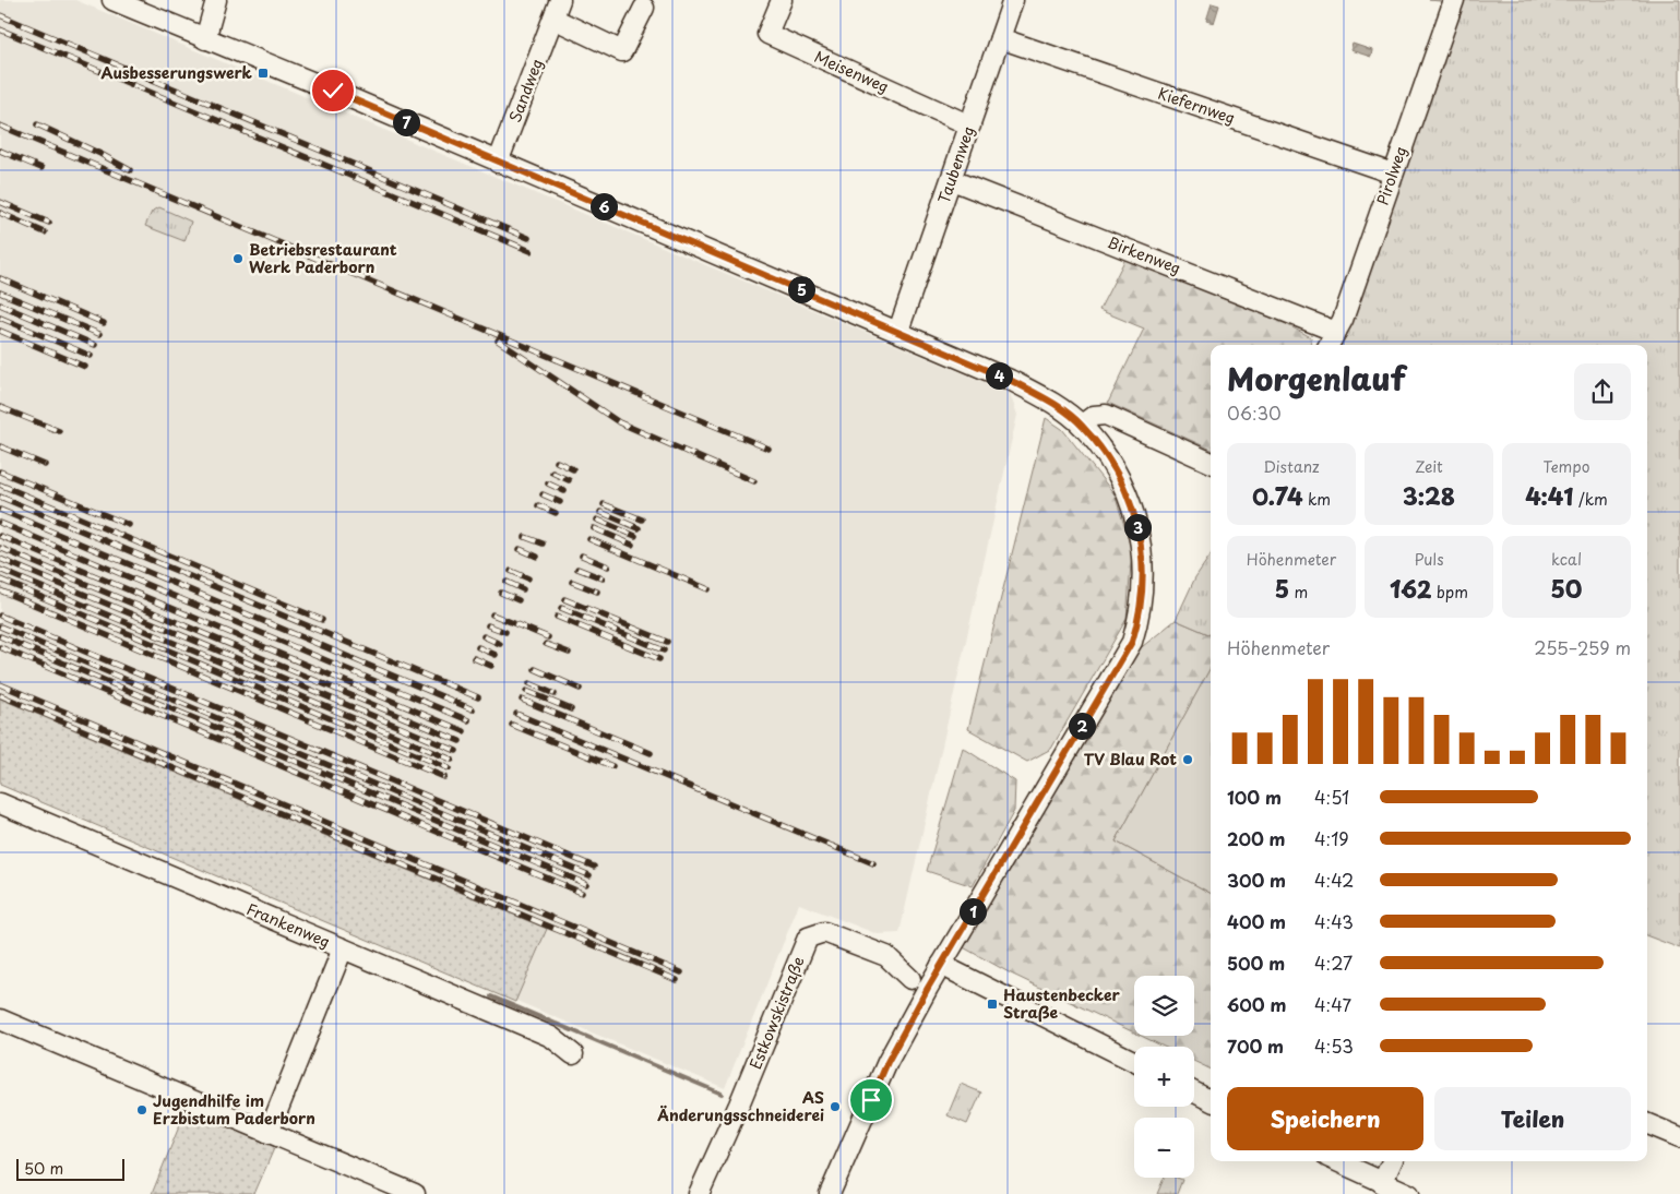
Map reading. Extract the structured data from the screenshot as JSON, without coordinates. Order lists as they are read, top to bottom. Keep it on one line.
{"streets":{"street":["Meisenweg","Sandweg","Kiefernweg","Taubenweg","Pirolweg","Birkenweg","Frankenweg","Estkowskistraße"]},"crossings":[["Meisenweg","Taubenweg"],["Kiefernweg","Taubenweg"],["Kiefernweg","Pirolweg"],["Taubenweg","Birkenweg"],["Pirolweg","Birkenweg"]],"places":{"transit":["Ausbesserungswerk","Haustenbecker Straße"],"other":["Betriebsrestaurant Werk Paderborn","TV Blau Rot","AS Änderungsschneiderei","Jugendhilfe im Erzbistum Paderborn"]},"scale_bar":"50 m","page":{"pins":["7","6","5","4","3","2","1"],"heading":["Morgenlauf","06:30"],"stats":[["Distanz","0.74 km"],["Zeit","3:28"],["Tempo","4:41 /km"],["Höhenmeter","5 m"],["Puls","162 bpm"],["kcal","50"]],"chart":["Höhenmeter","255–259 m"],"list":[{"name":"100 m","note":"4:51"},{"name":"200 m","note":"4:19"},{"name":"300 m","note":"4:42"},{"name":"400 m","note":"4:43"},{"name":"500 m","note":"4:27"},{"name":"600 m","note":"4:47"},{"name":"700 m","note":"4:53"}],"map_buttons":["+","−"],"buttons":["Speichern","Teilen"],"scale":"50 m"}}
